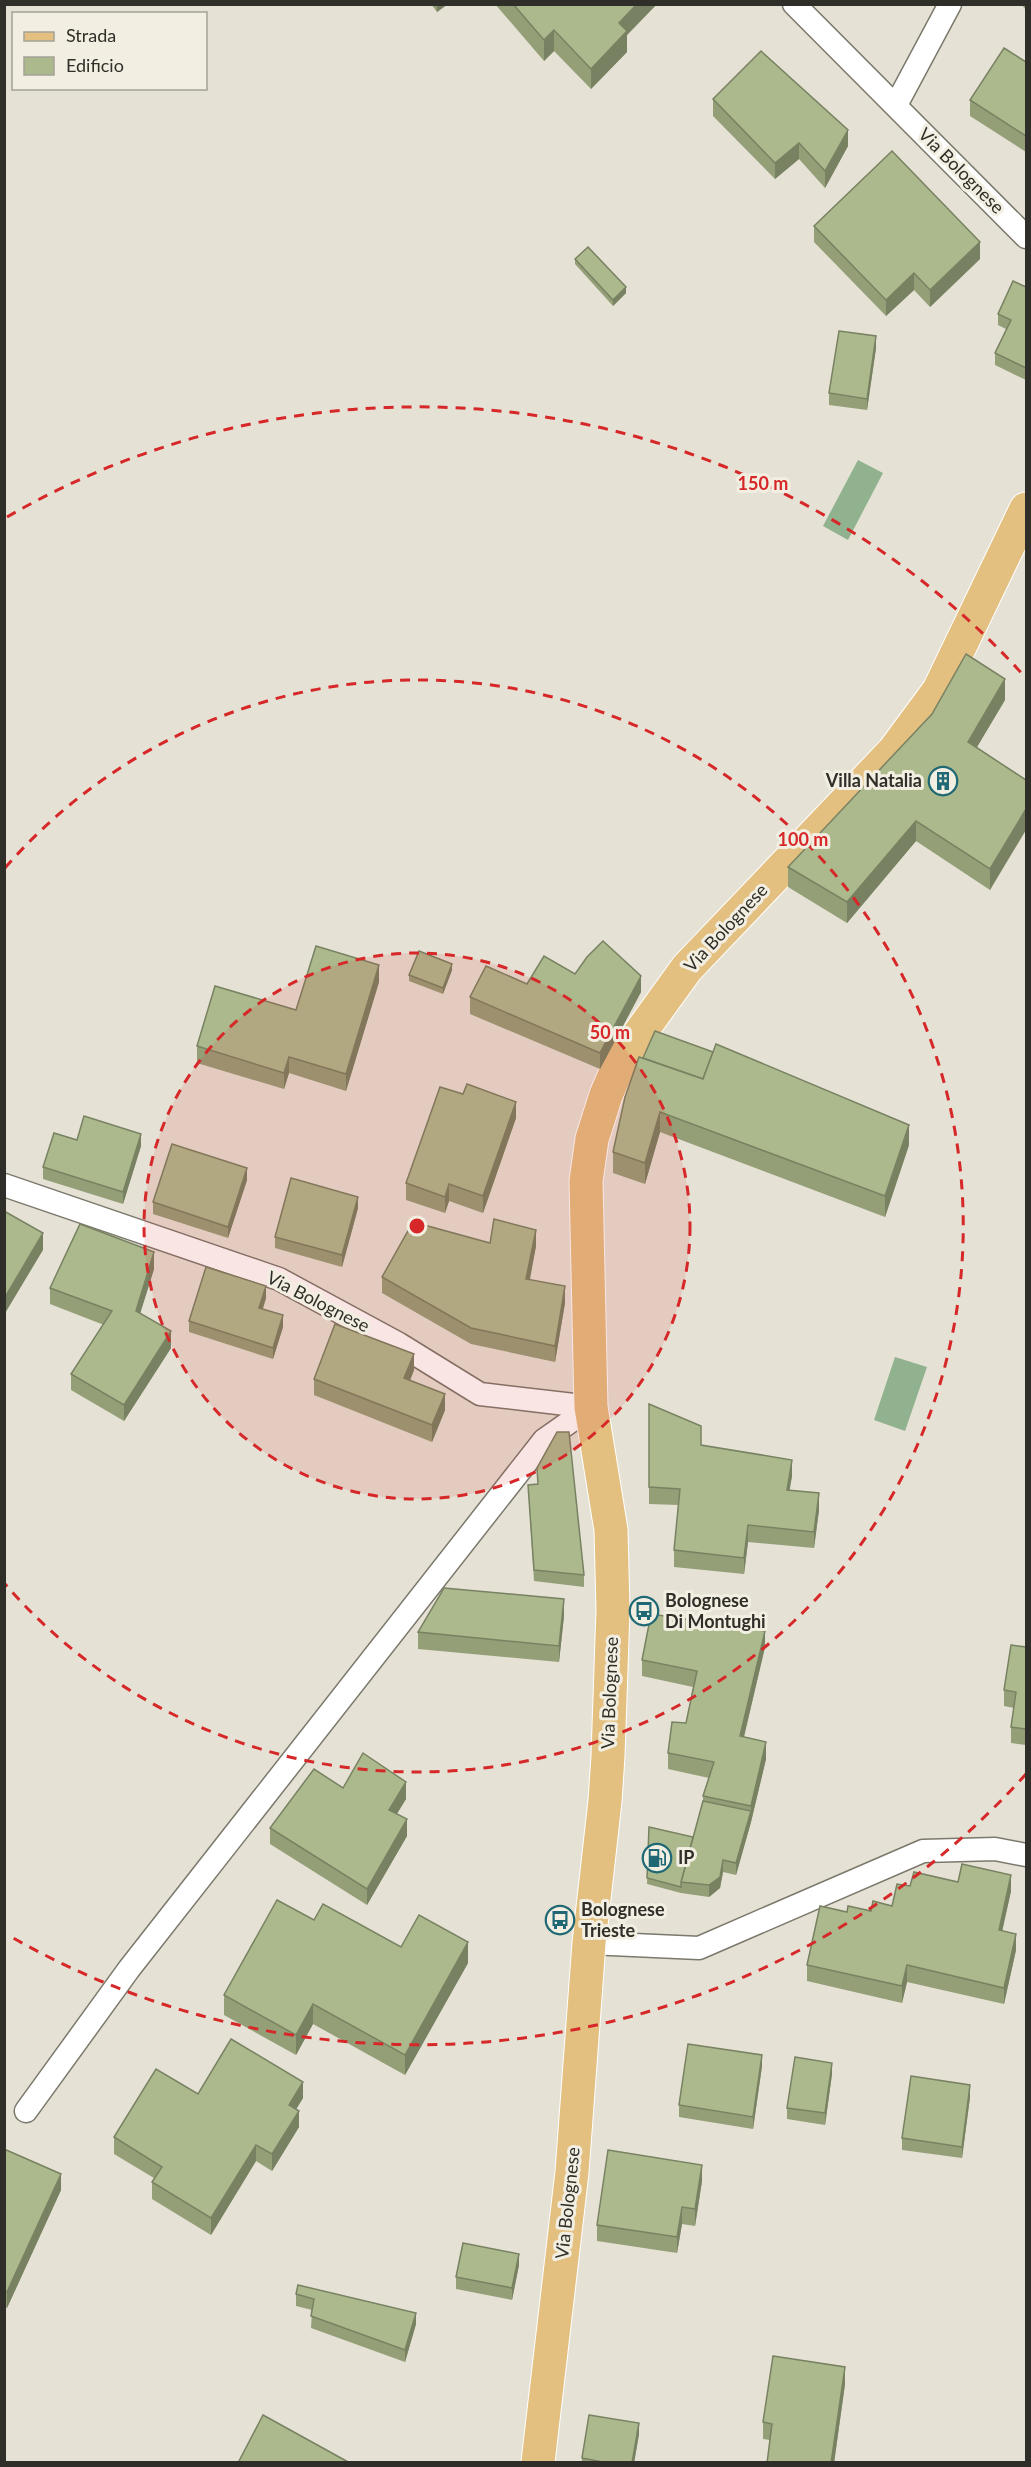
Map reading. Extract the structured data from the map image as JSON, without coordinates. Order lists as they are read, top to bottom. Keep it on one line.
{"streets":{"main road":["Via Bolognese"]},"places":{"building":["Villa Natalia"],"bus stop":["Bolognese Di Montughi","Bolognese Trieste"],"fuel station":["IP"]},"legend":["Strada","Edificio"],"rings":["150 m","100 m","50 m"]}
